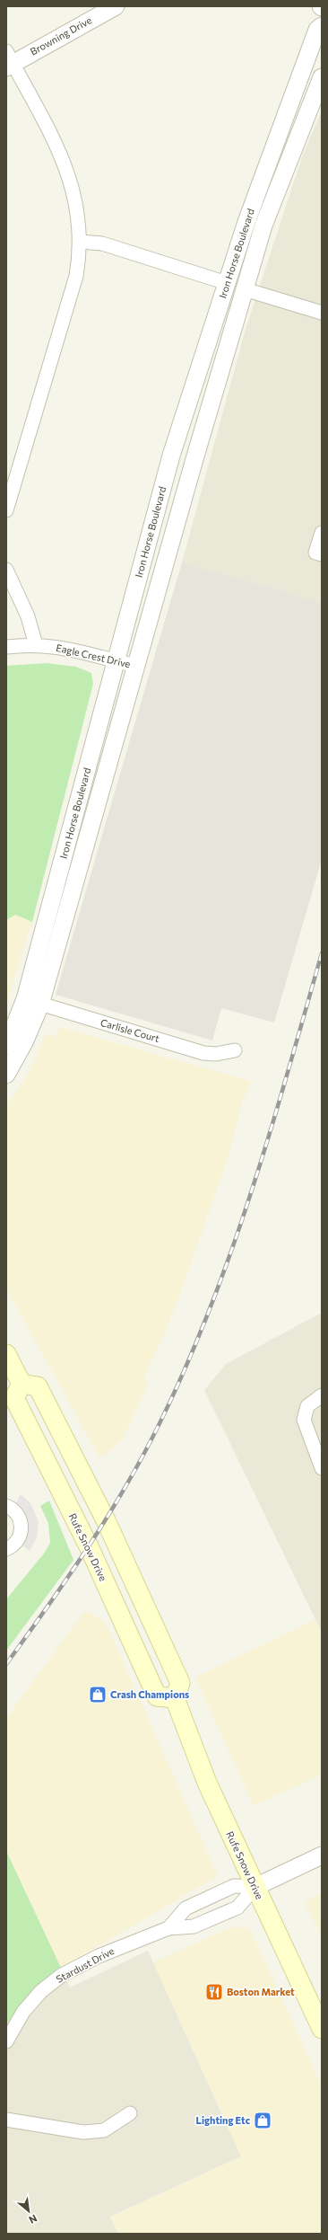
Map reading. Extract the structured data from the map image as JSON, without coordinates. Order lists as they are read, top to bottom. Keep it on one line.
{"streets":{"main road":["Rufe Snow Drive"],"street":["Browning Drive","Iron Horse Boulevard","Eagle Crest Drive","Carlisle Court","Stardust Drive"]},"crossings":[["Iron Horse Boulevard","Eagle Crest Drive"],["Iron Horse Boulevard","Carlisle Court"],["Rufe Snow Drive","Stardust Drive"]],"places":{"shop":["Crash Champions","Lighting Etc"],"restaurant":["Boston Market"]},"north":"bottom right"}
